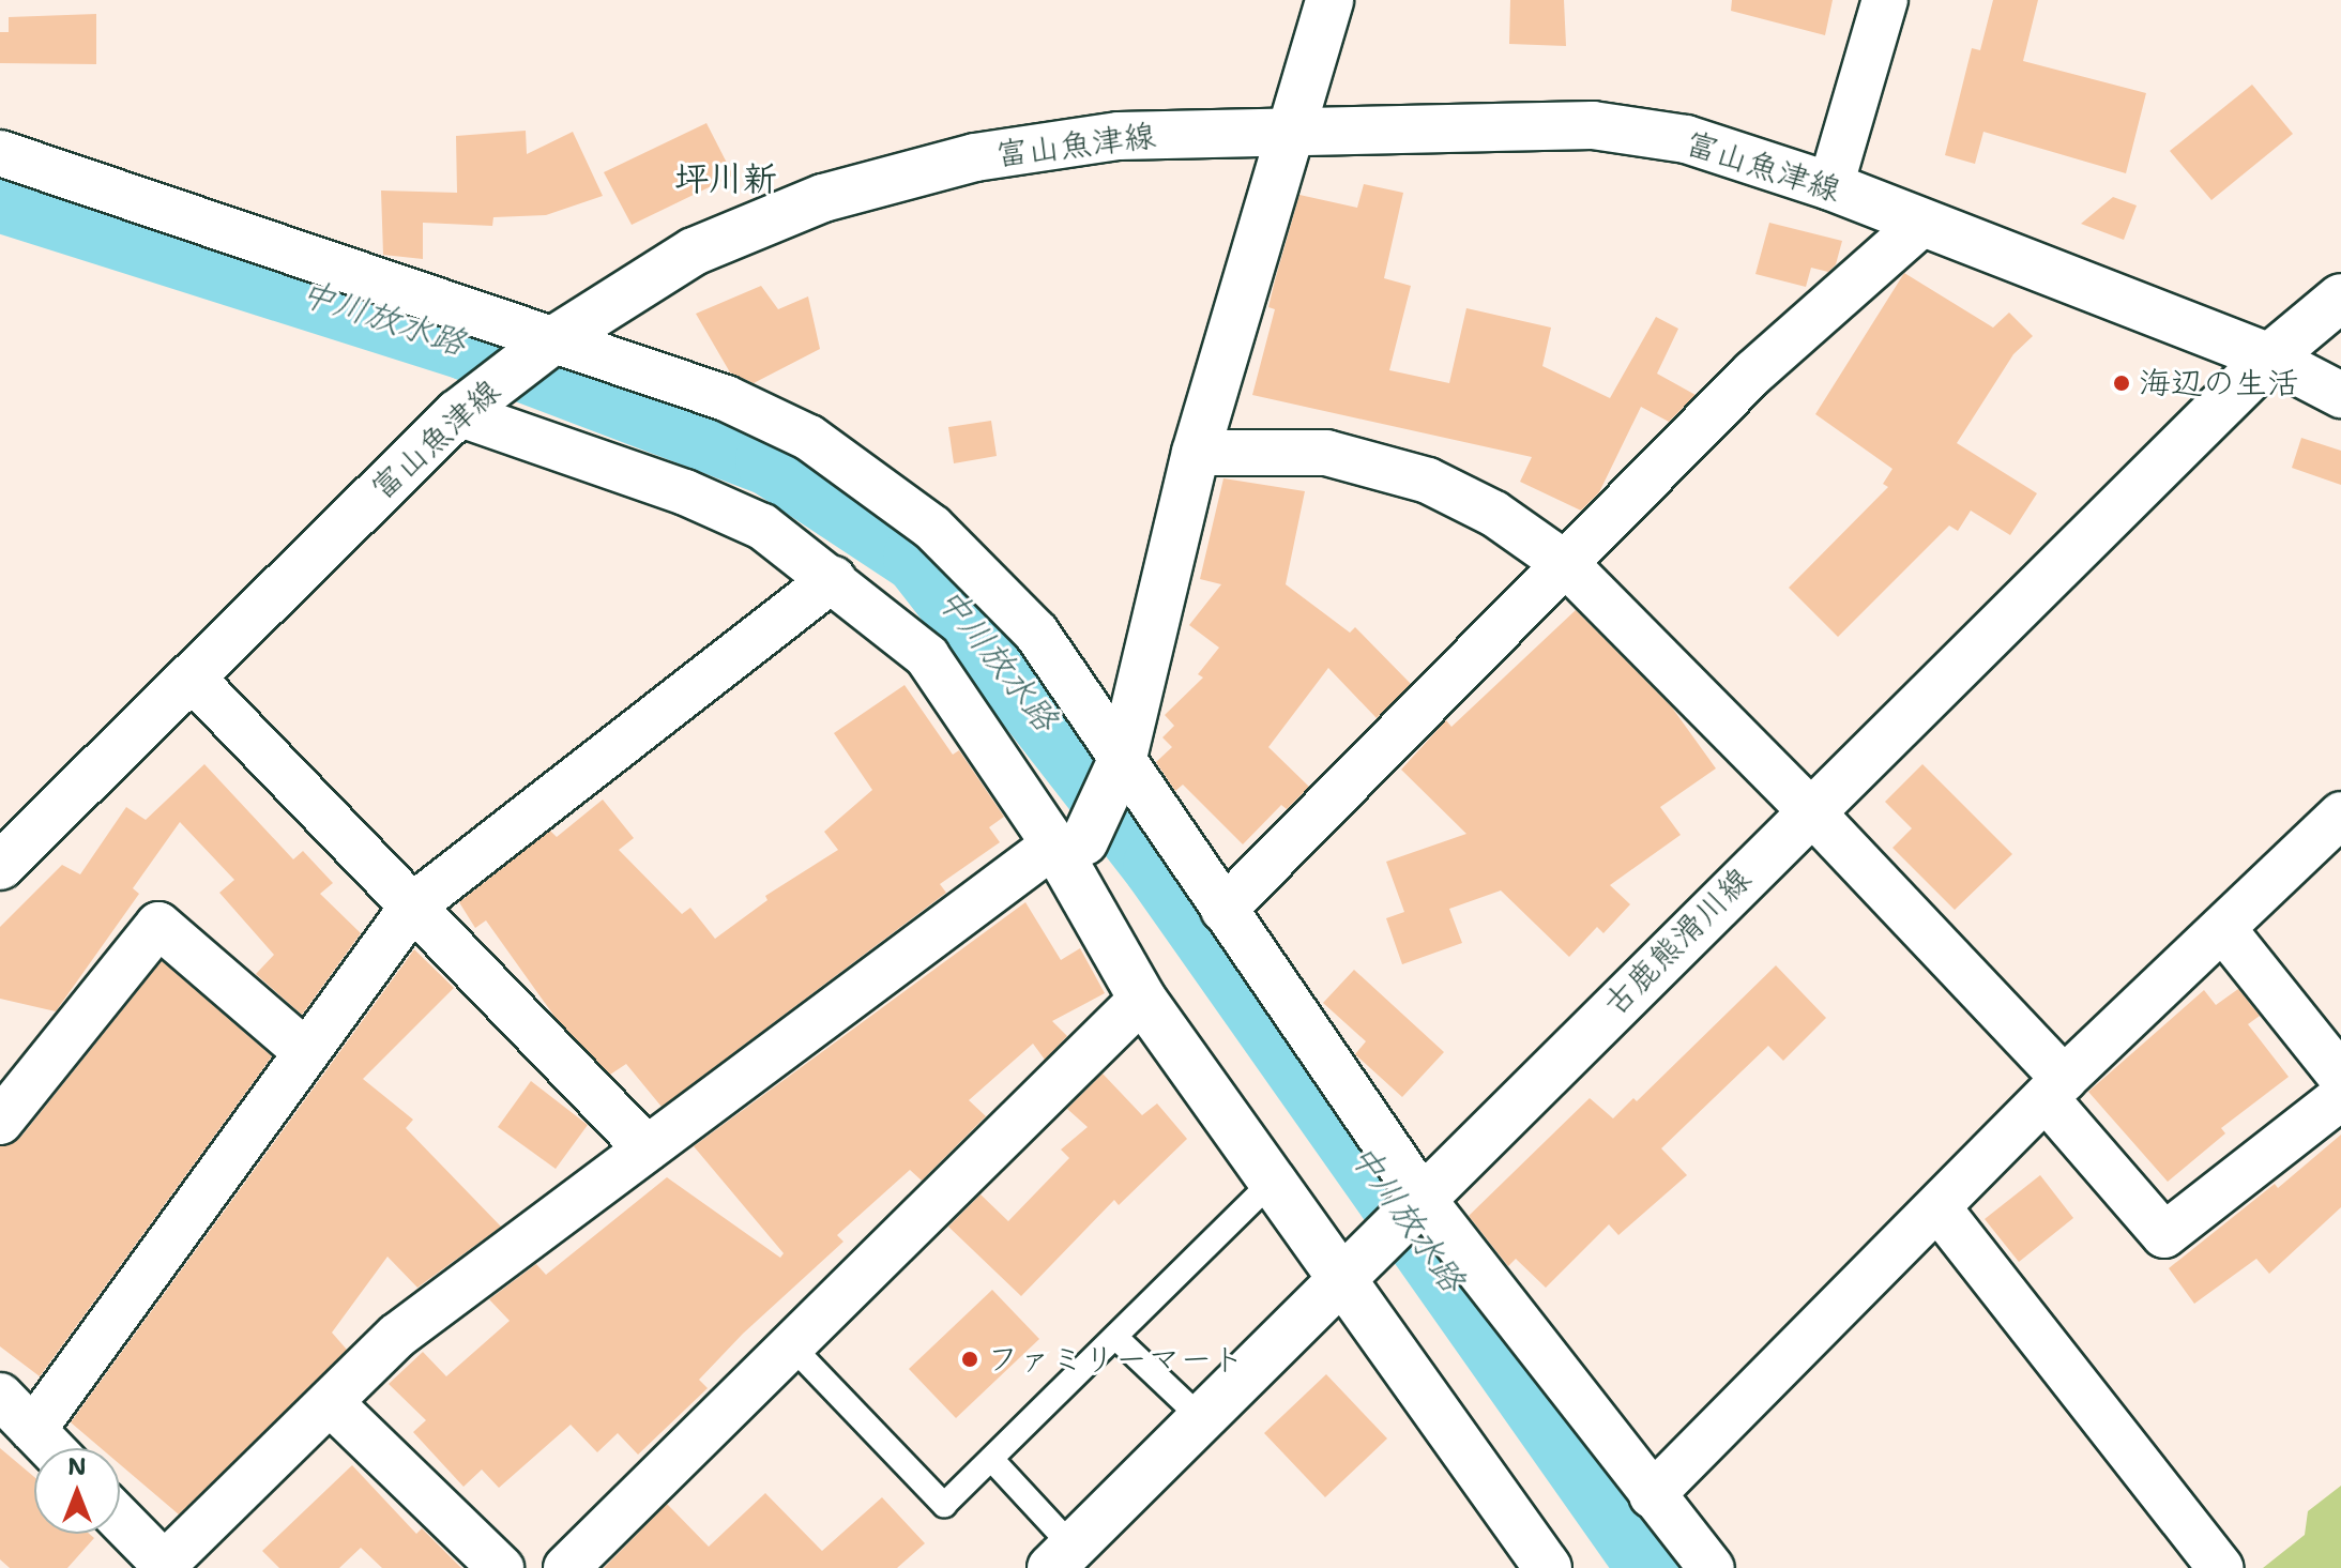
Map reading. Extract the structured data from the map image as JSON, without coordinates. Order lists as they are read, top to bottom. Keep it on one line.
{"streets":{"main road":["富山魚津線","古鹿熊滑川線"]},"crossings":[["富山魚津線","古鹿熊滑川線"]],"districts":["坪川新"],"water":["中川放水路"],"places":["海辺の生活","ファミリーマート"],"north":"top"}
